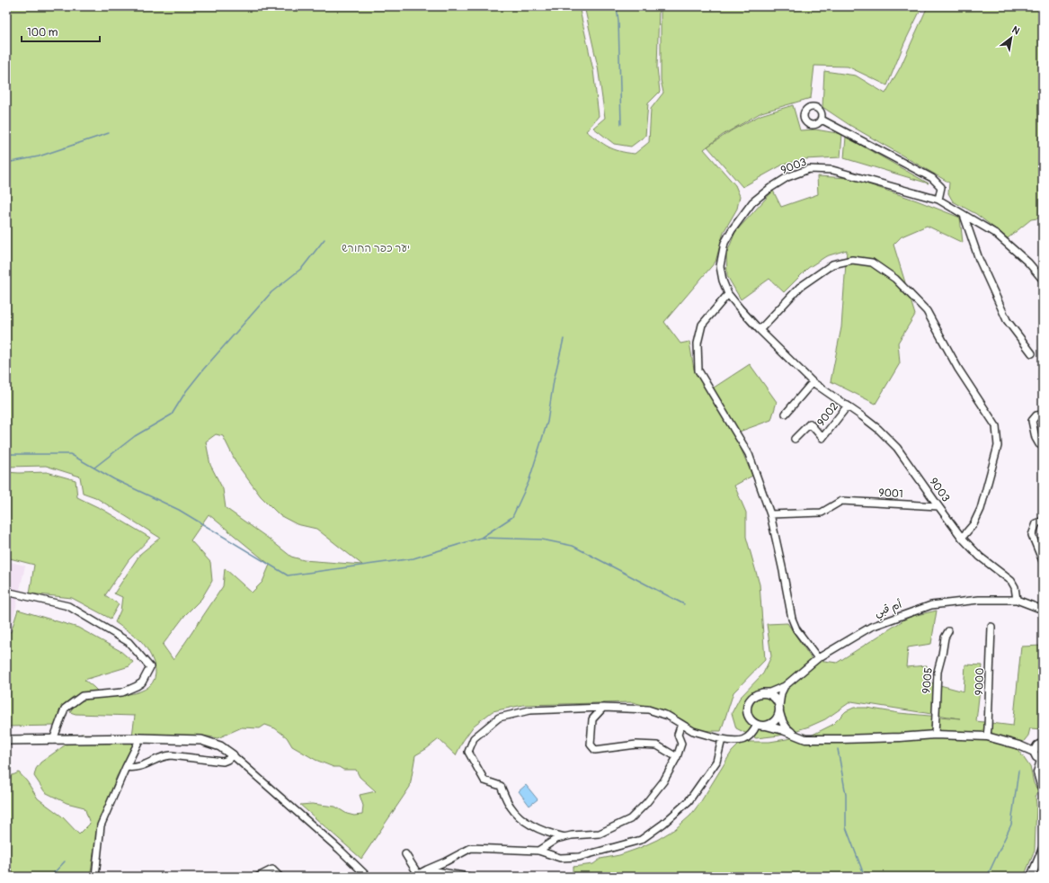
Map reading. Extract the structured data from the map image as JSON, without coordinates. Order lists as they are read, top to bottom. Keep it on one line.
{"streets":{"street":["9003","9002","9001","أم قبي","9005","9000"]},"crossings":[["9003","9002"],["9003","9001"],["9003","أم قبي"]],"parks":["יער כפר החורש"],"scale_bar":"100 m","north":"top right"}
